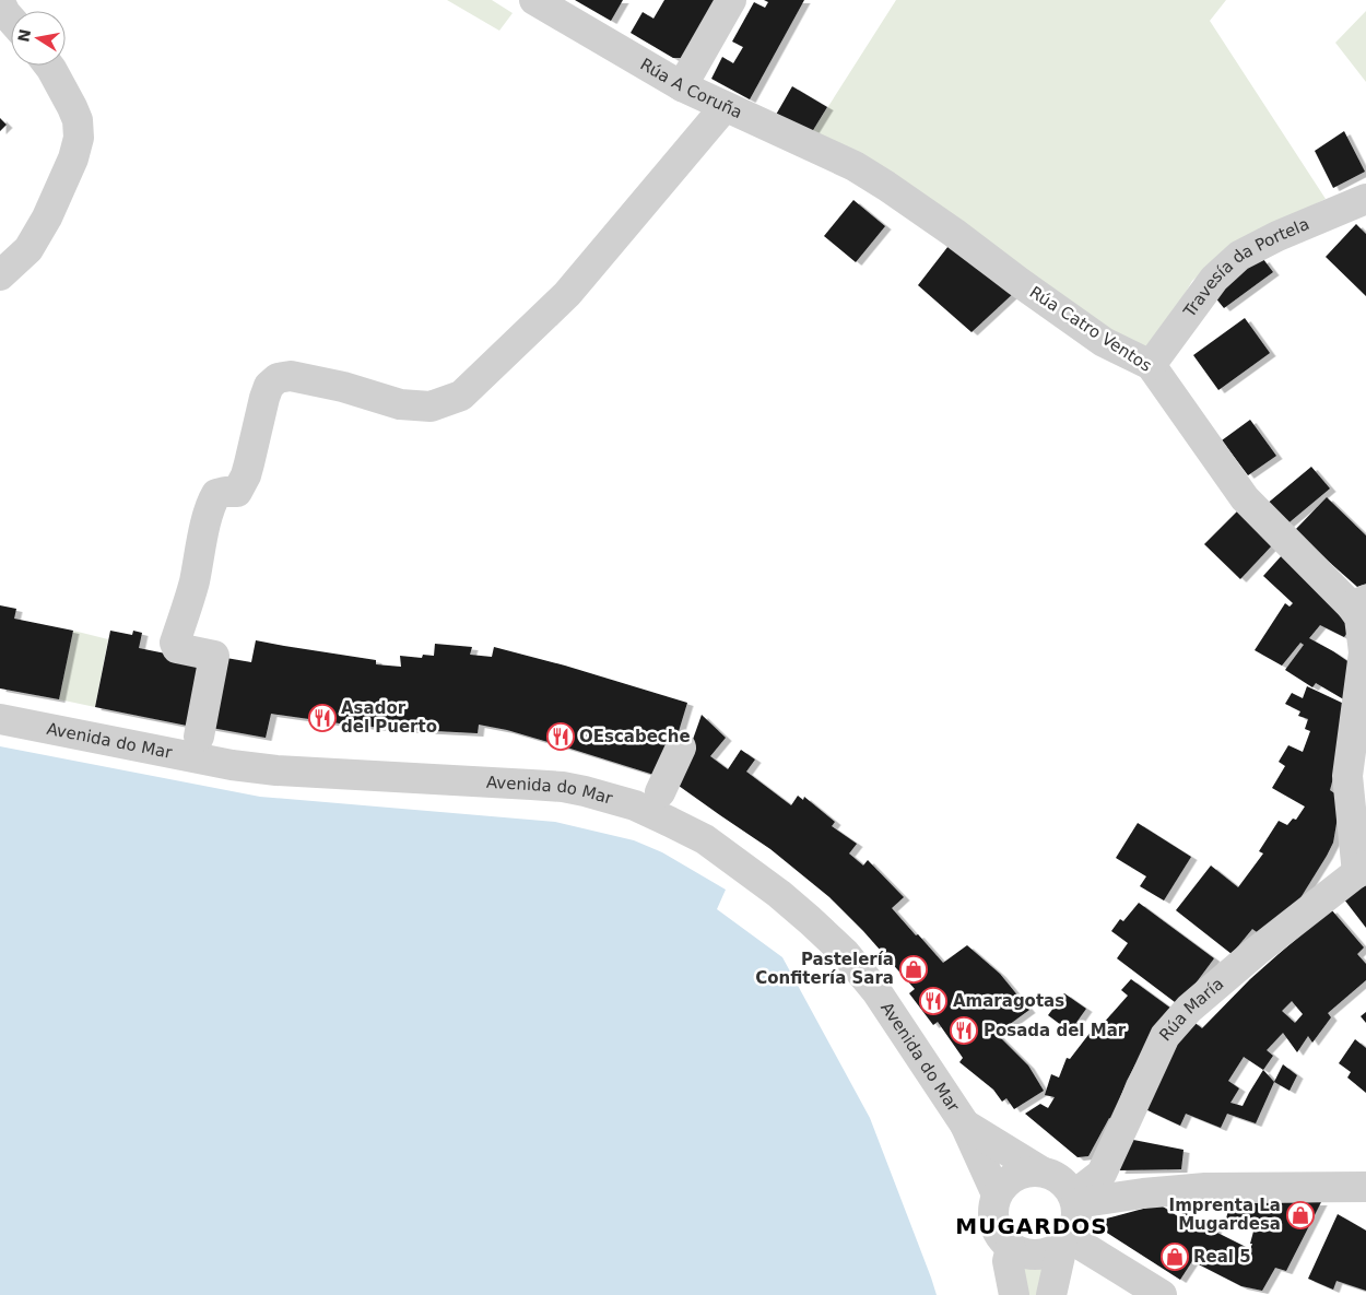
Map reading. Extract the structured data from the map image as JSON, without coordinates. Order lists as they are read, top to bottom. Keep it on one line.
{"streets":{"street":["Rúa A Coruña","Travesía da Portela","Rúa Catro Ventos","Avenida do Mar","Rúa María"]},"crossings":[["Rúa A Coruña","Rúa Catro Ventos"],["Travesía da Portela","Rúa Catro Ventos"],["Avenida do Mar","Rúa María"]],"districts":["MUGARDOS"],"places":{"restaurant":["Asador del Puerto","OEscabeche","Amaragotas","Posada del Mar"],"shop":["Pastelería Confitería Sara","Imprenta La Mugardesa","Real 5"]},"north":"left"}
